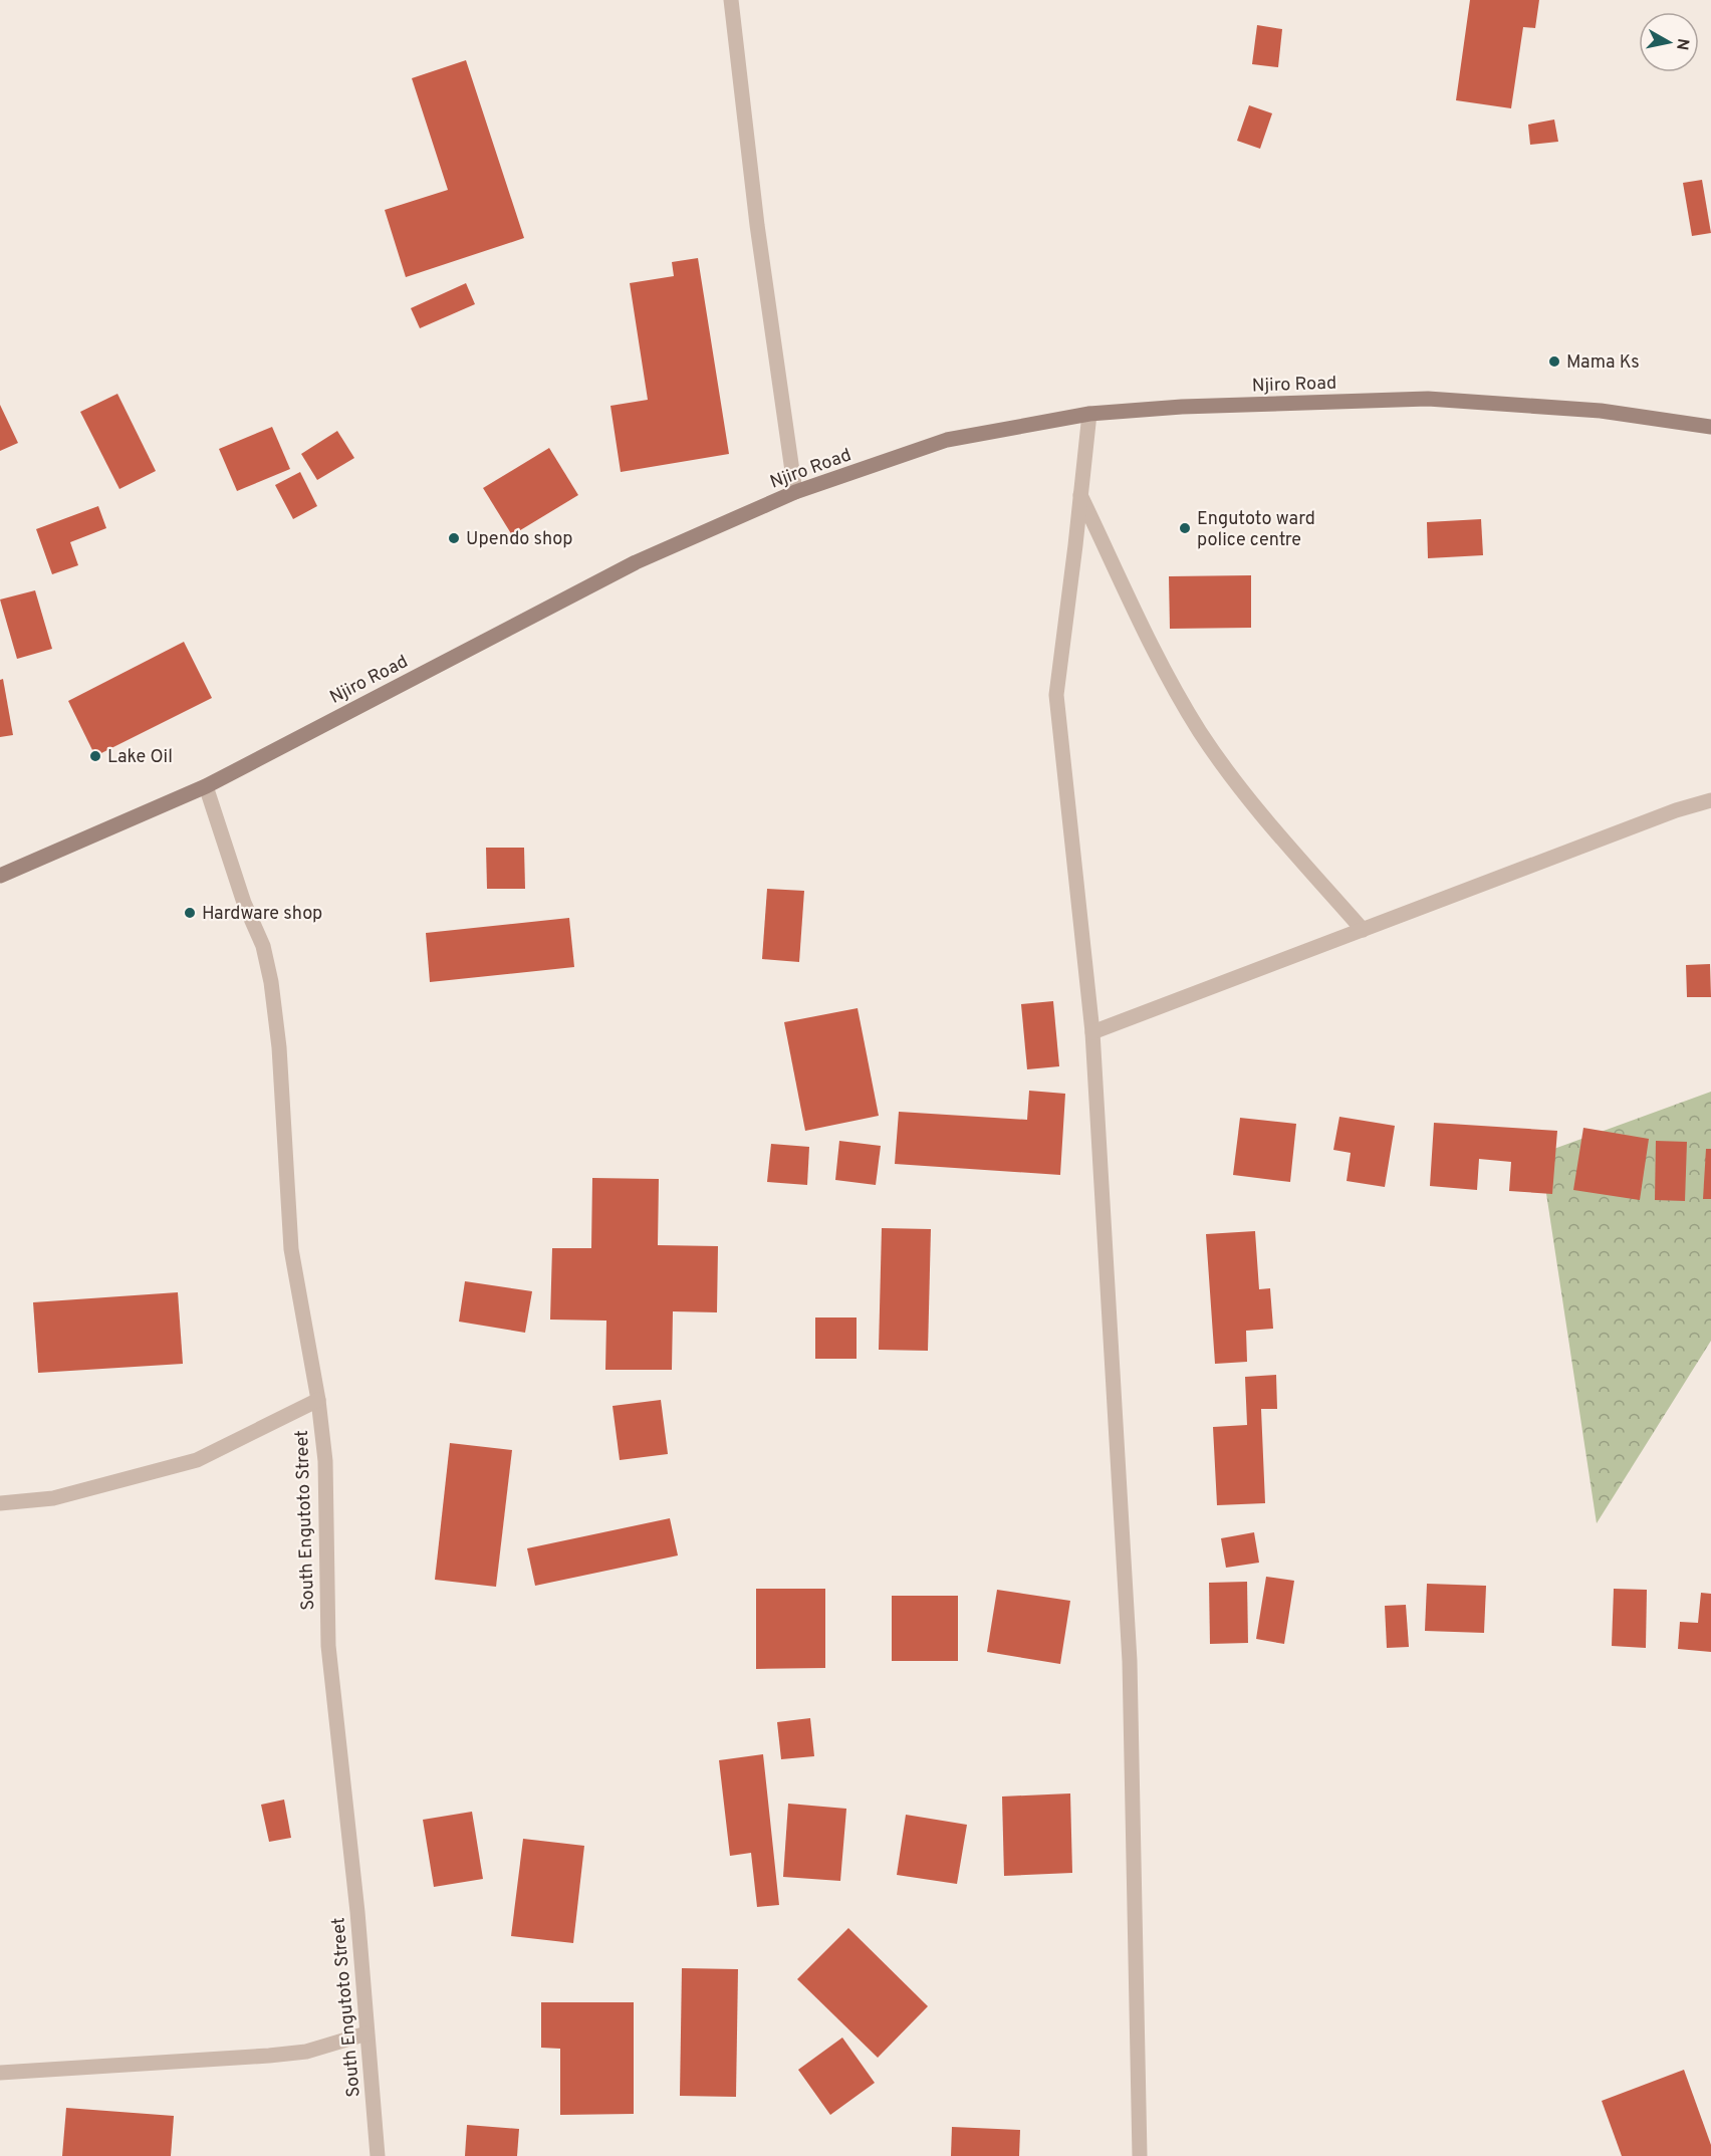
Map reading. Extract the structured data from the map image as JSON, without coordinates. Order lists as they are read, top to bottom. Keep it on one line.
{"streets":{"street":["Njiro Road","South Engutoto Street"]},"crossings":[["Njiro Road","South Engutoto Street"]],"places":["Mama Ks","Engutoto ward police centre","Upendo shop","Lake Oil","Hardware shop"],"north":"right"}
